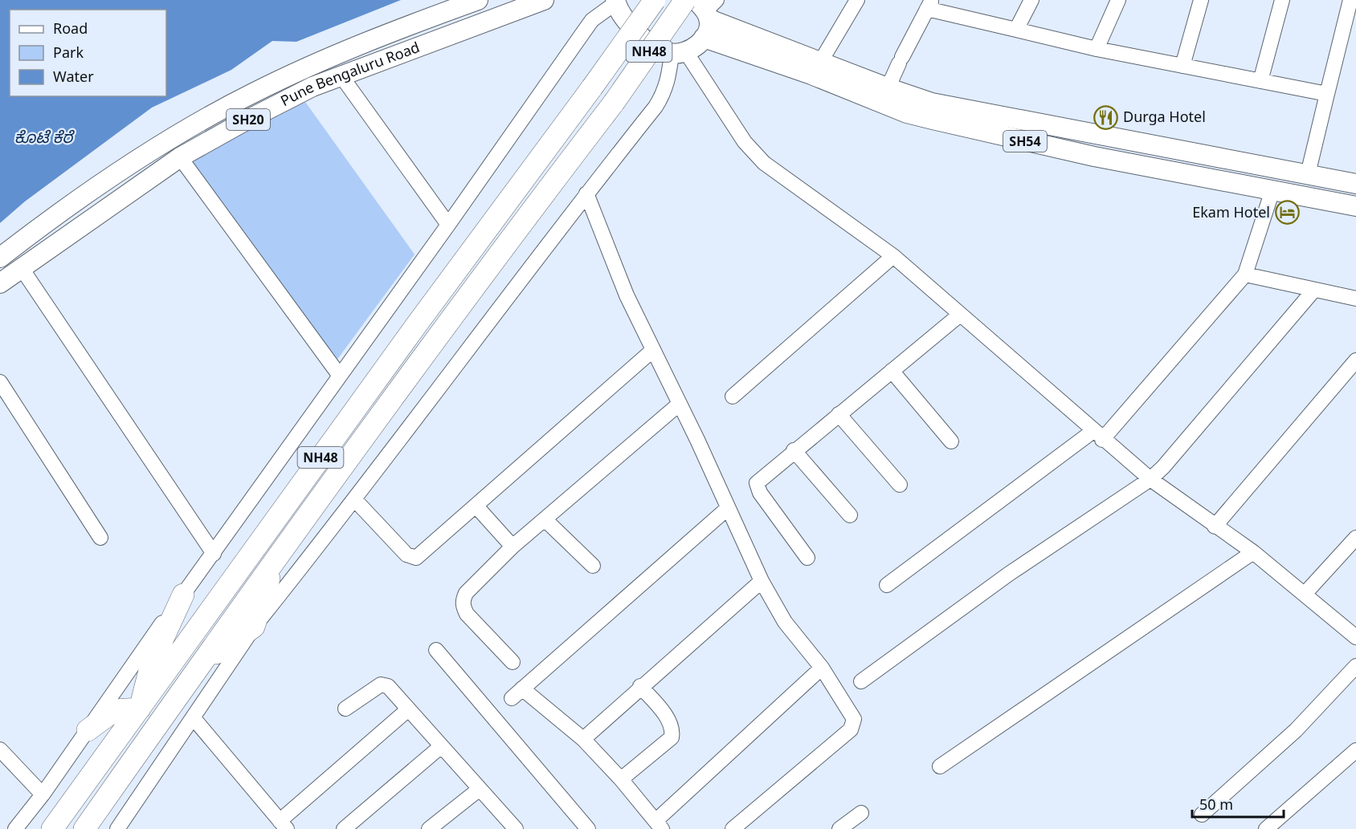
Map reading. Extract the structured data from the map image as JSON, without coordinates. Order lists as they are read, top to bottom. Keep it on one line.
{"streets":{"highway":["NH48"],"main road":["Pune Bengaluru Road","SH20","SH54"]},"water":["ಕೊಟೆ ಕೆರೆ"],"places":{"restaurant":["Durga Hotel"],"hotel":["Ekam Hotel"]},"legend":["Road","Park","Water"],"scale_bar":"50 m"}
